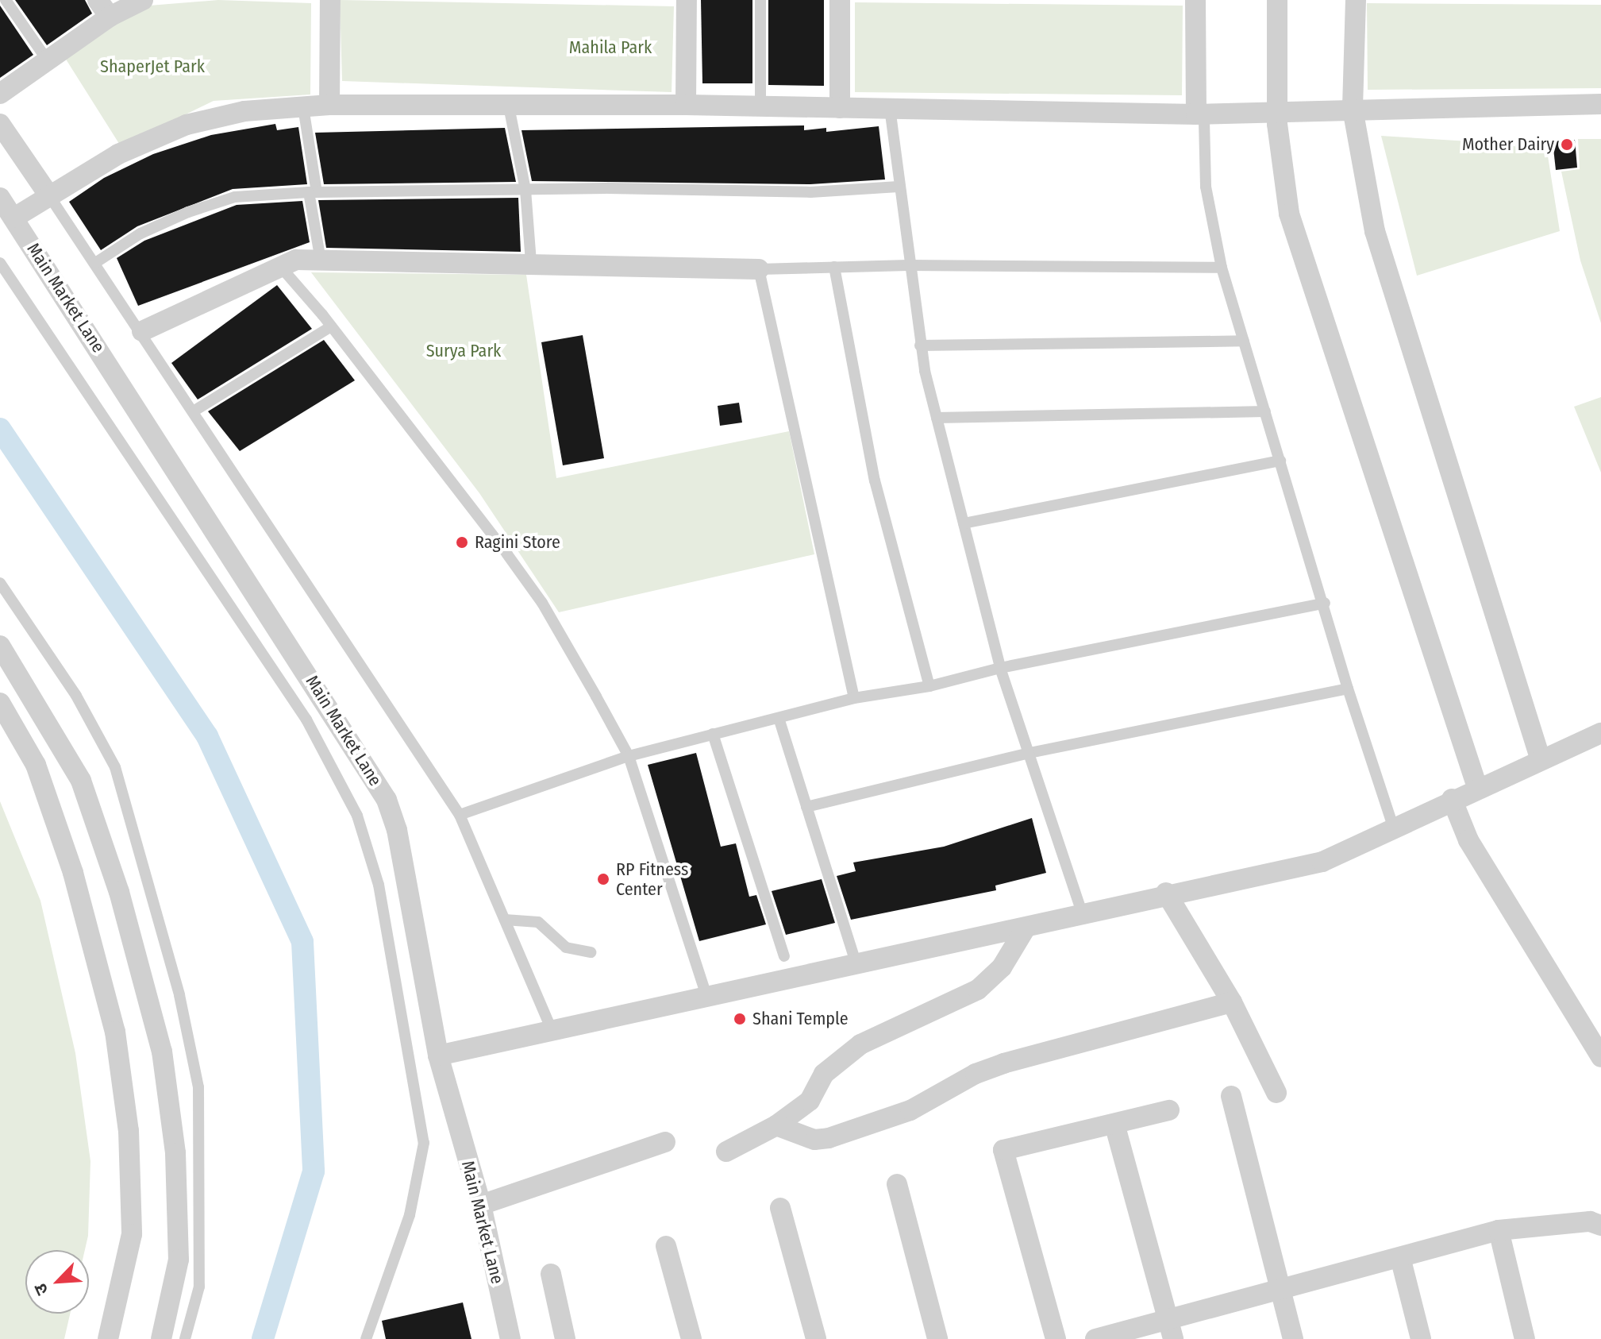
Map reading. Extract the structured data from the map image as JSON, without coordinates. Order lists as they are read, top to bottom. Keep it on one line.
{"streets":{"street":["Main Market Lane"]},"parks":["Mahila Park","ShaperJet Park","Surya Park"],"places":["Mother Dairy","Ragini Store","RP Fitness Center","Shani Temple"],"north":"bottom left"}
